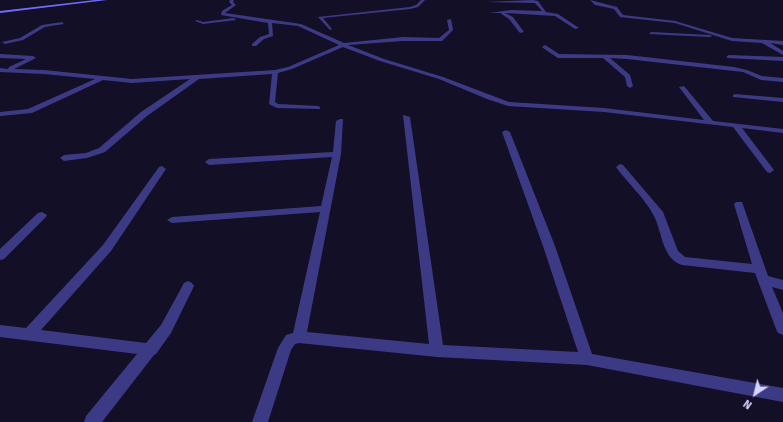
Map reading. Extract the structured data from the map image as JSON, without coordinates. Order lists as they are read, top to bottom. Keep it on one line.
{"north":"bottom left"}
